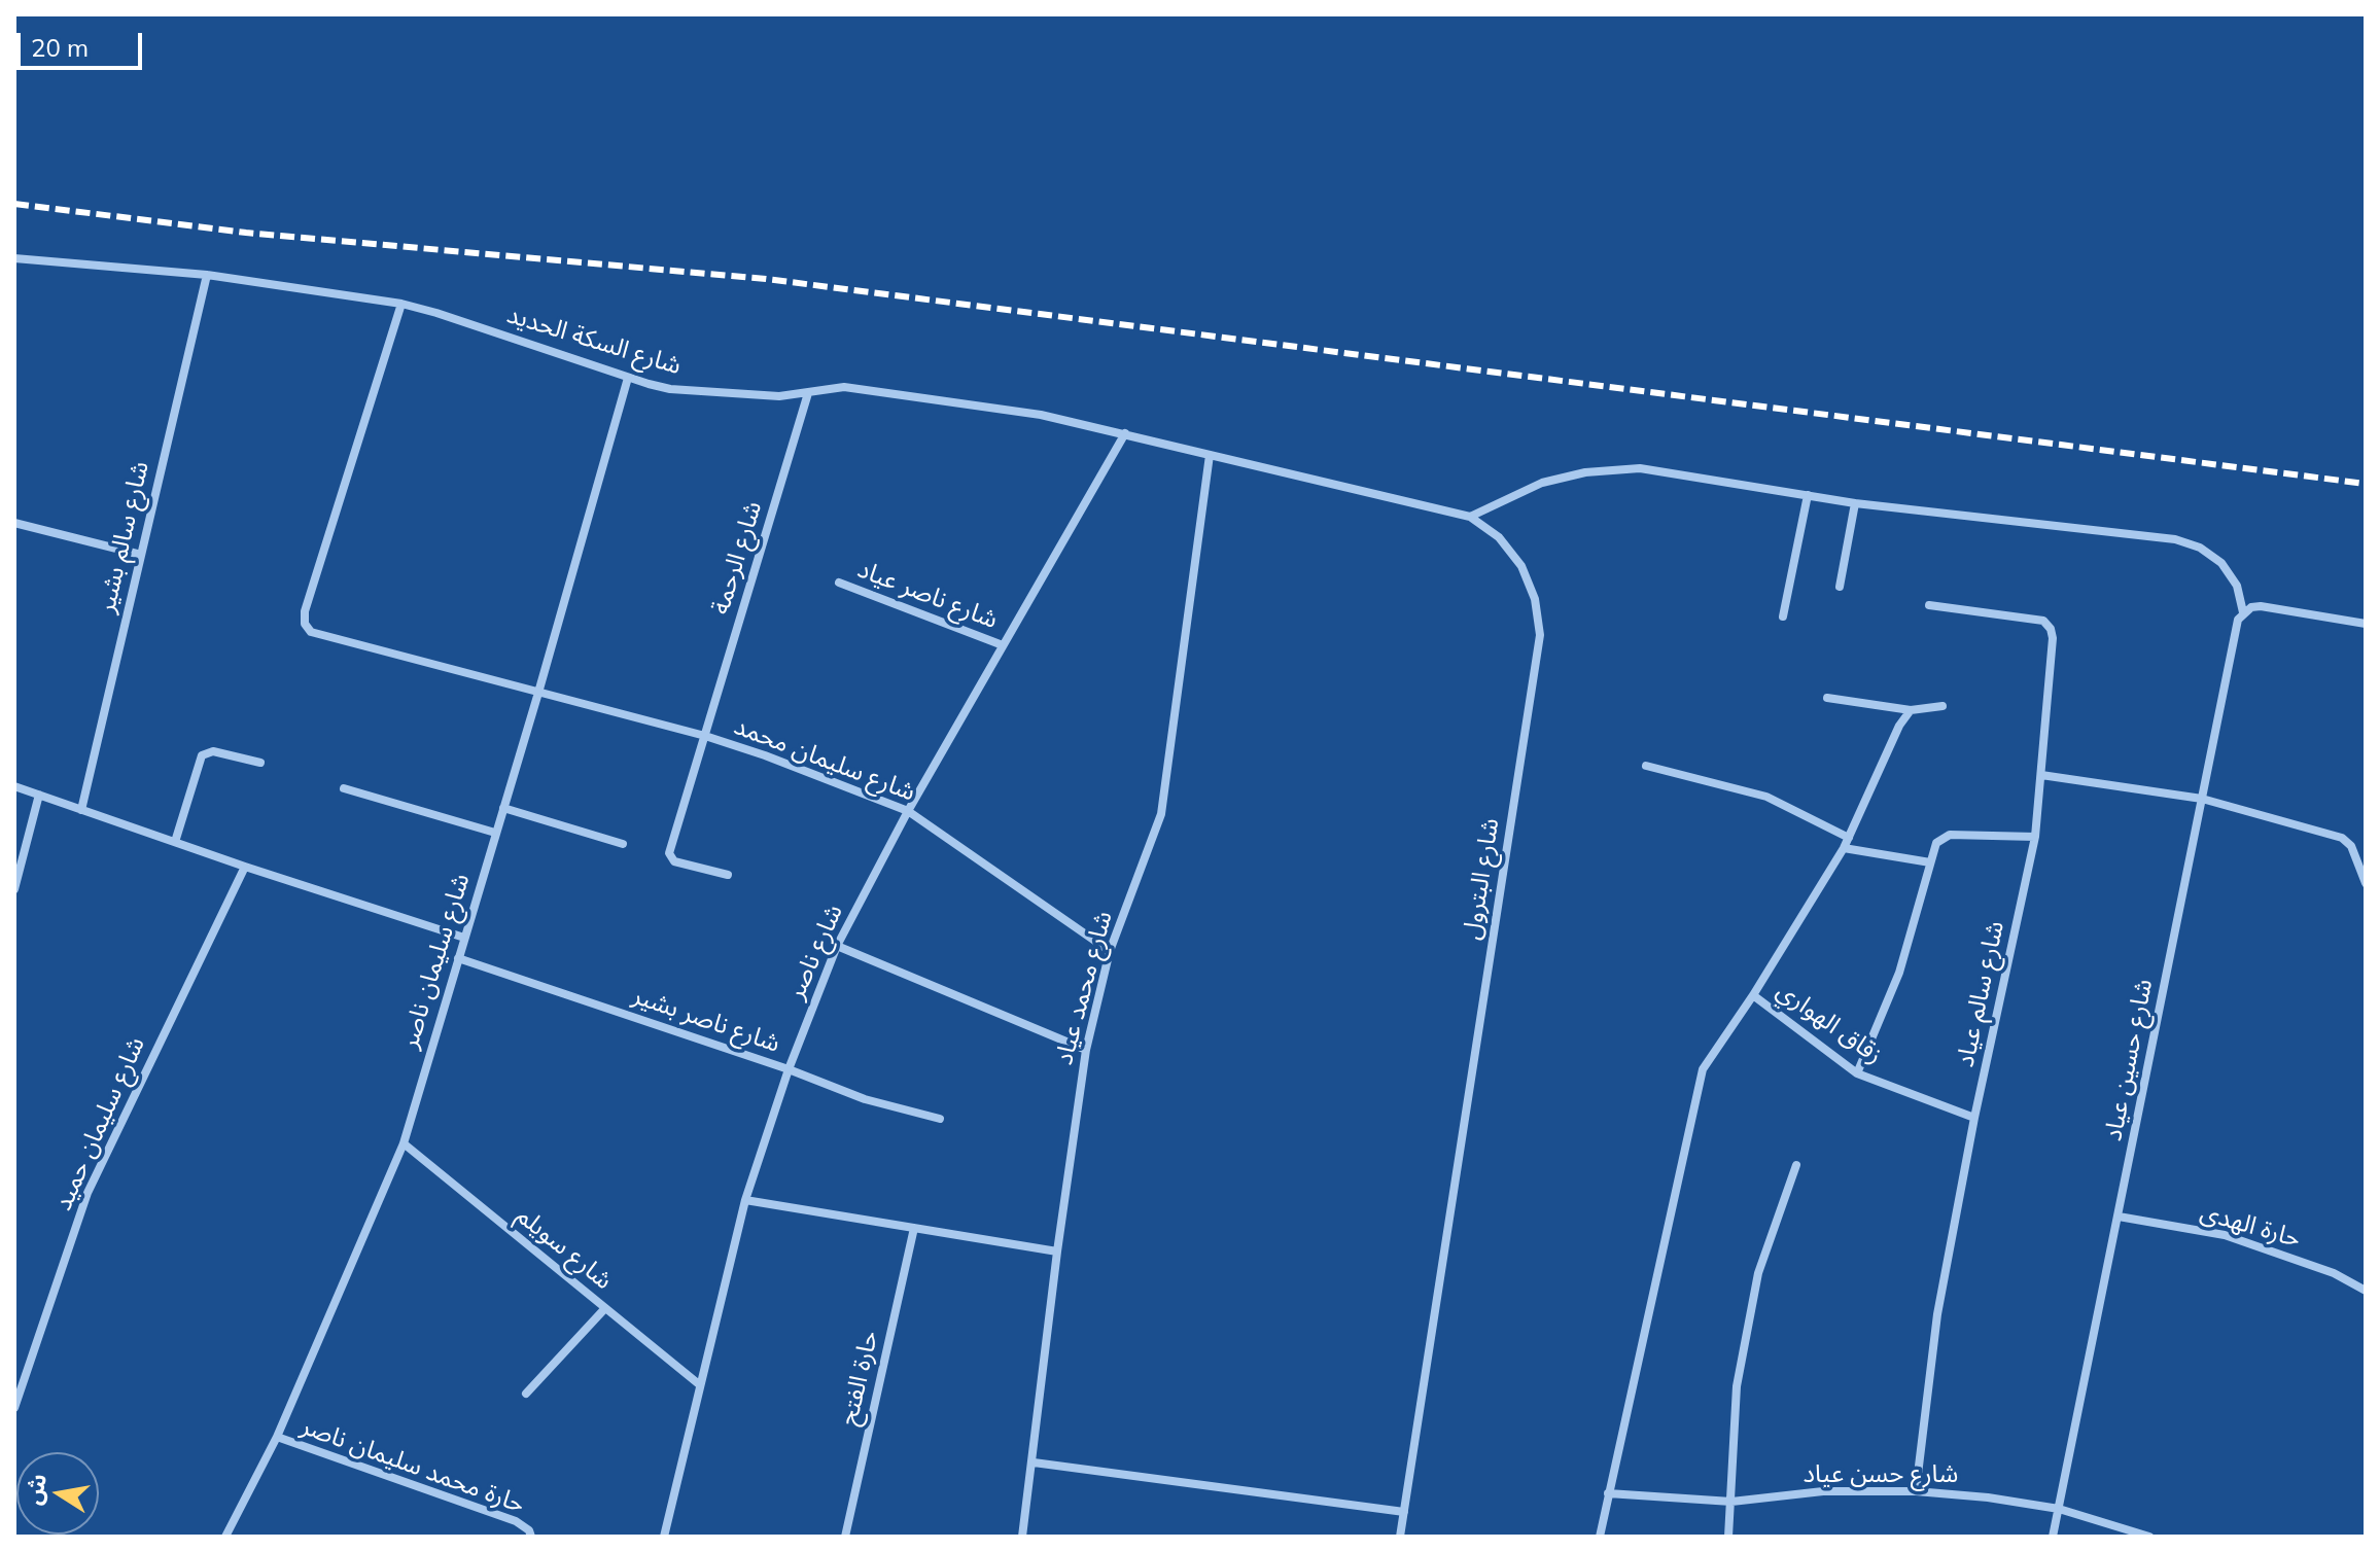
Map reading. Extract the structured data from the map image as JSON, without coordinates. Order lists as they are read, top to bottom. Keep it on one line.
{"streets":{"street":["شارع السكة الحديد","شارع سالم بشير","شارع الرحمة","شارع ناصر عياد","شارع سليمان محمد","شارع البترول","شارع ناصر","شارع سليمان ناصر","شارع محمد عياد","شارع سالم عياد","شارع ناصر بشير","زقاق الهواري","شارع حسين عياد","شارع سليمان حميد","حارة الهدى","شارع سويلم","حارة الفتح","حارة محمد سليمان ناصر","شارع حسن عياد"]},"crossings":[["شارع السكة الحديد","شارع سالم بشير"],["شارع السكة الحديد","شارع الرحمة"],["شارع السكة الحديد","شارع سليمان محمد"],["شارع السكة الحديد","شارع البترول"],["شارع السكة الحديد","شارع ناصر"],["شارع السكة الحديد","شارع سليمان ناصر"],["شارع السكة الحديد","شارع محمد عياد"],["شارع الرحمة","شارع سليمان محمد"],["شارع ناصر عياد","شارع ناصر"],["شارع سليمان محمد","شارع ناصر"],["شارع سليمان محمد","شارع سليمان ناصر"],["شارع سليمان محمد","شارع محمد عياد"],["شارع البترول","شارع محمد عياد"],["شارع ناصر","شارع ناصر بشير"],["شارع ناصر","شارع سويلم"],["شارع سليمان ناصر","شارع ناصر بشير"],["شارع سليمان ناصر","شارع سويلم"],["شارع سليمان ناصر","حارة محمد سليمان ناصر"],["شارع سالم عياد","زقاق الهواري"],["شارع سالم عياد","شارع حسن عياد"],["شارع حسين عياد","حارة الهدى"],["شارع حسين عياد","شارع حسن عياد"]],"scale_bar":"20 m","north":"left"}
